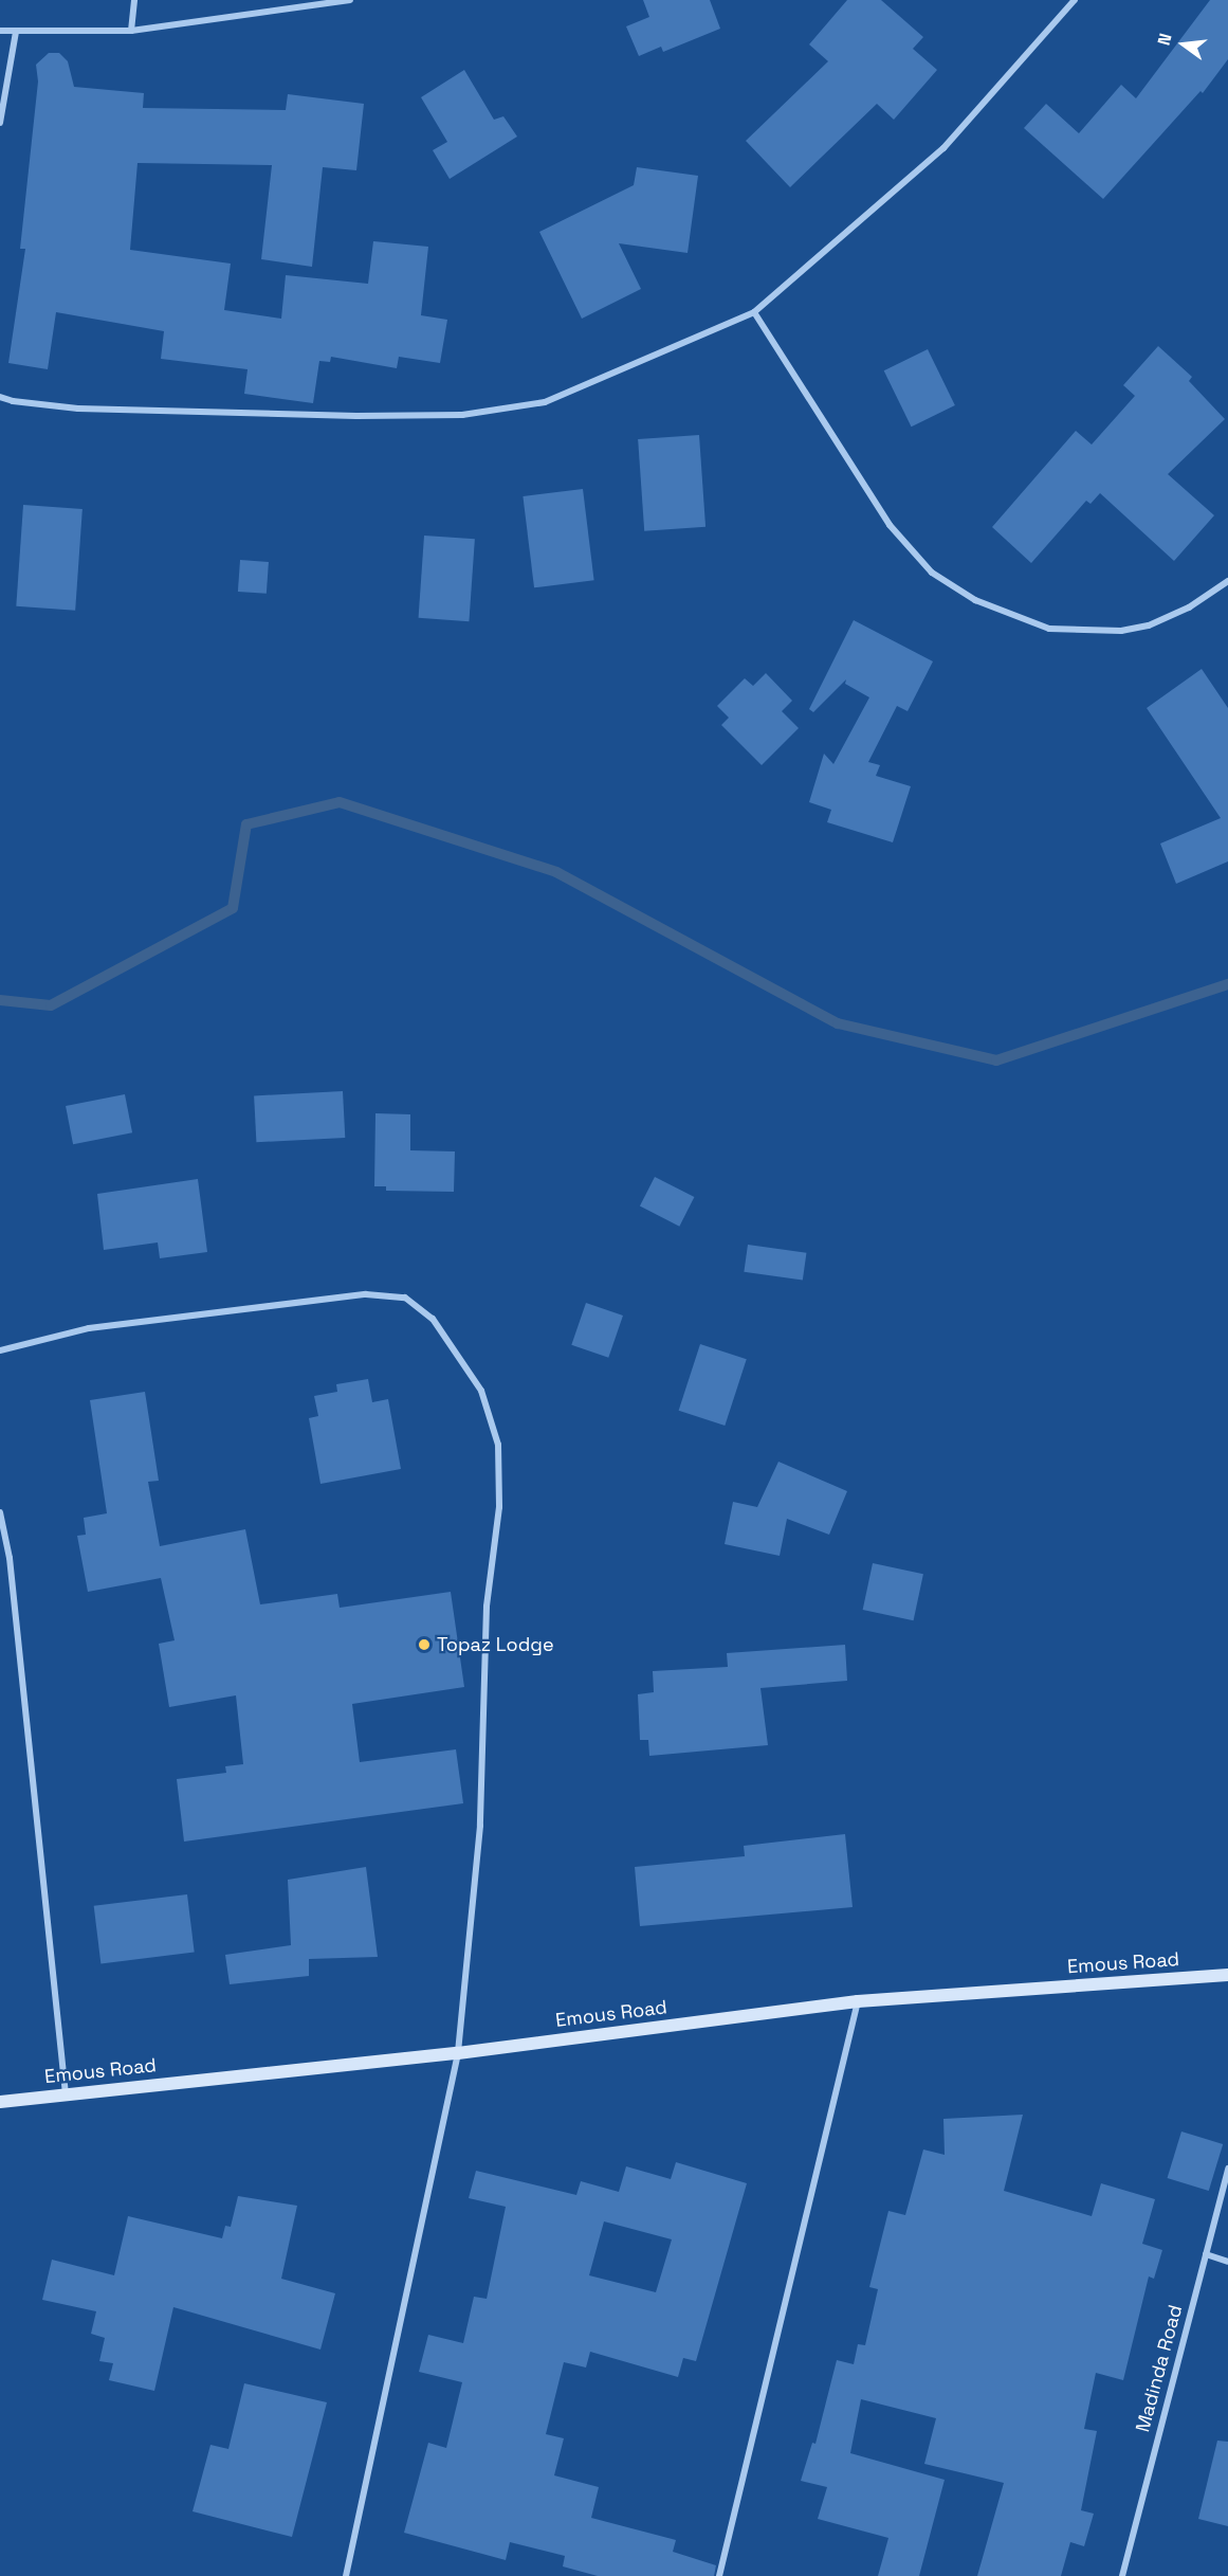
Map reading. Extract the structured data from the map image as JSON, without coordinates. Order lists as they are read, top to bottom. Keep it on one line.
{"streets":{"street":["Emous Road","Madinda Road"]},"places":["Topaz Lodge"],"north":"left"}
